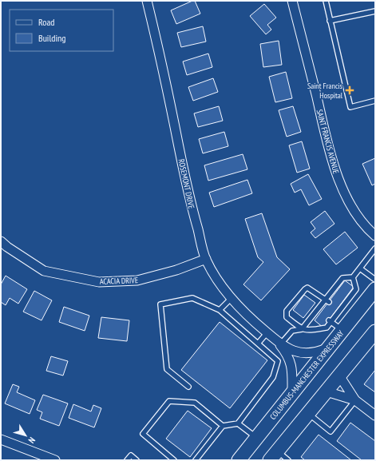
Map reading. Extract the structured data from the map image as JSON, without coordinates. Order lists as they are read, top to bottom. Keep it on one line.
{"streets":{"main road":["COLUMBUS-MANCHESTER EXPRESSWAY"],"street":["SAINT FRANCIS AVENUE","ROSEMONT DRIVE","ACACIA DRIVE"]},"crossings":[["ROSEMONT DRIVE","ACACIA DRIVE"],["ROSEMONT DRIVE","COLUMBUS-MANCHESTER EXPRESSWAY"]],"places":{"health":["Saint Francis Hospital"]},"legend":["Road","Building"],"north":"bottom right"}
